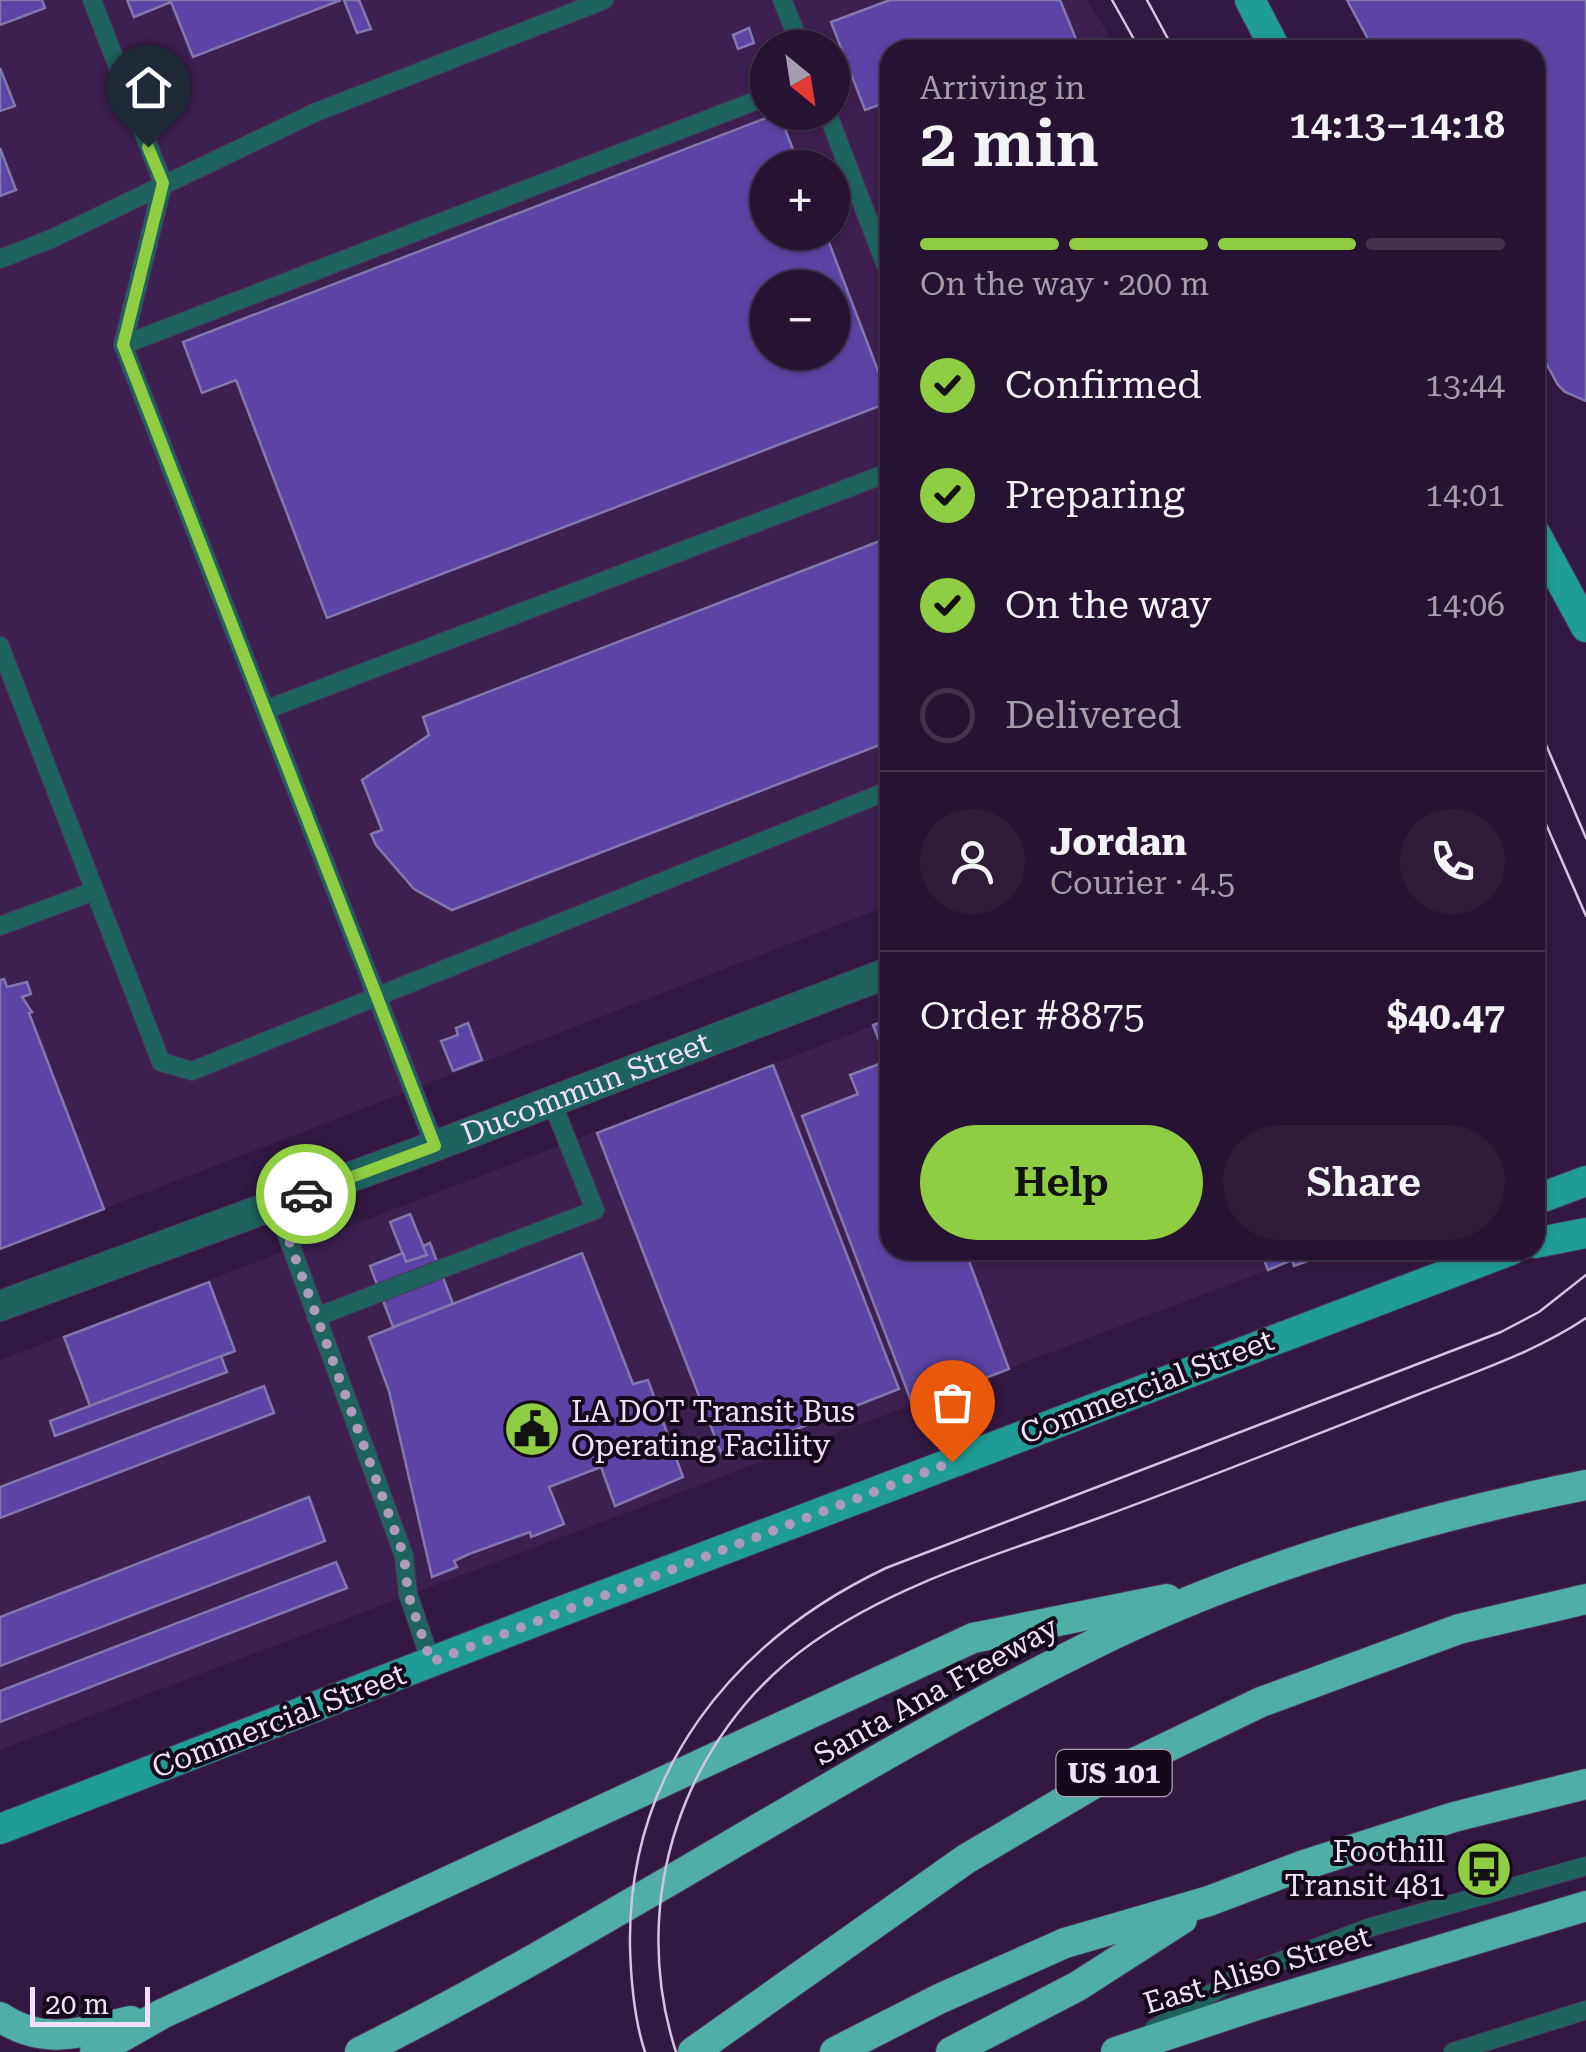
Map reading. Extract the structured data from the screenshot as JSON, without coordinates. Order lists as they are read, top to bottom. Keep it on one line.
{"streets":{"highway":["Santa Ana Freeway","US 101","East Aliso Street"],"main road":["Commercial Street"],"street":["Ducommun Street"]},"places":{"public building":["LA DOT Transit Bus Operating Facility"],"bus stop":["Foothill Transit 481"]},"scale_bar":"20 m","north":"bottom right","page":{"map_buttons":["+","−"],"heading":["2 min","Arriving in","14:13–14:18"],"panel":["Jordan","Courier · 4.5","Order #8875","$40.47"],"bar":"On the way · 200 m","list":[["Confirmed","13:44"],["Preparing","14:01"],["On the way","14:06"],"Delivered"],"buttons":["Help","Share"],"scale":"20 m"}}
